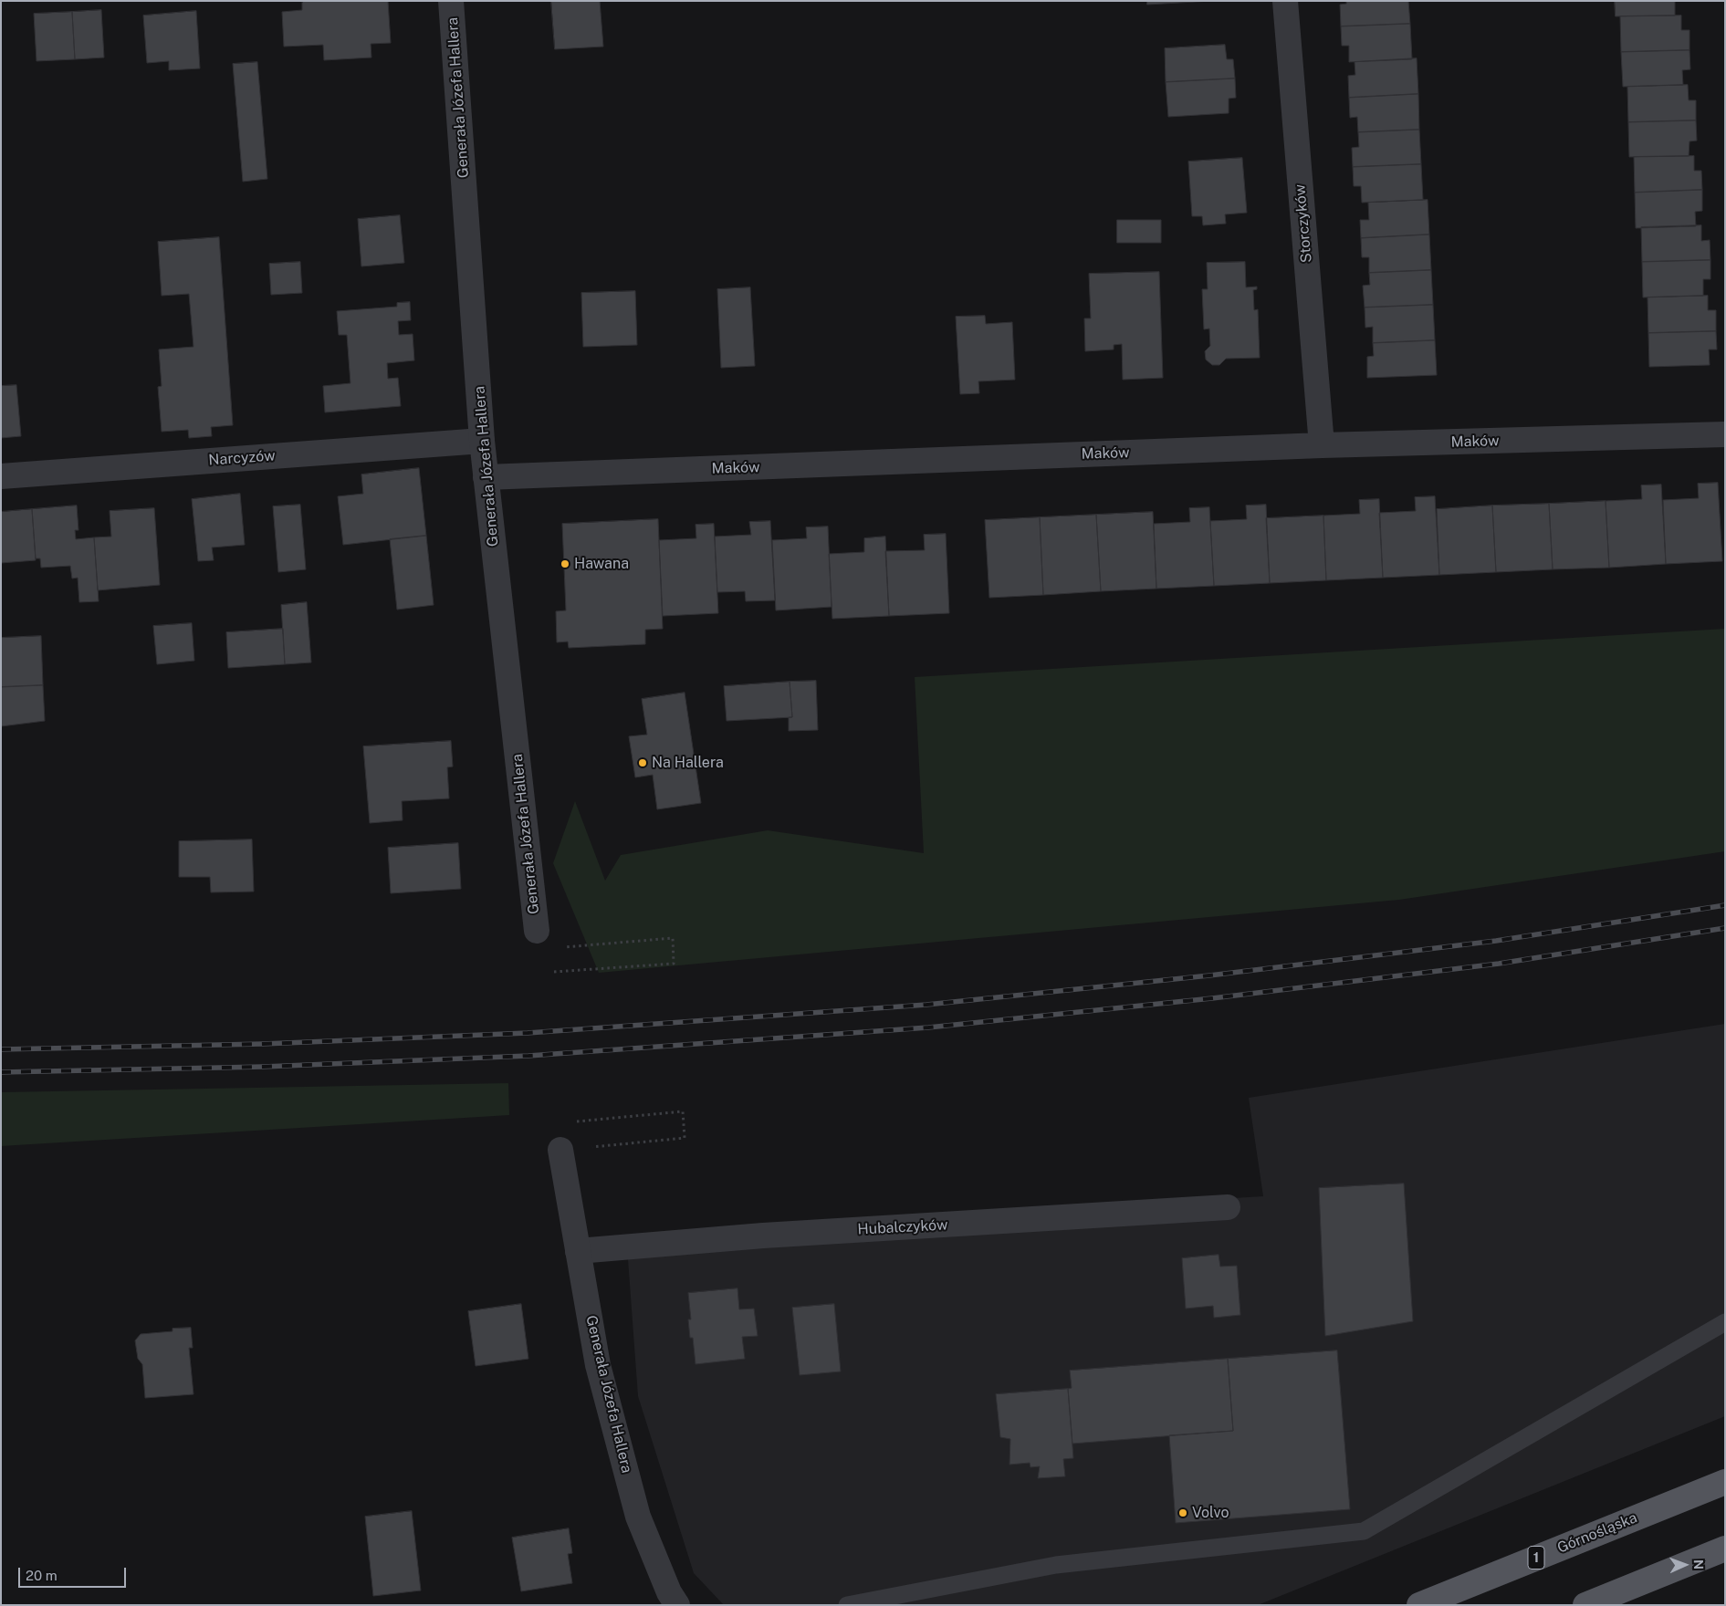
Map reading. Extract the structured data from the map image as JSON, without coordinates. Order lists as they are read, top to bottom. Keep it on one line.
{"streets":{"main road":["Górnośląska","1"],"street":["Generała Józefa Hallera","Storczyków","Maków","Narcyzów","Hubalczyków"]},"crossings":[["Generała Józefa Hallera","Maków"],["Generała Józefa Hallera","Narcyzów"],["Generała Józefa Hallera","Hubalczyków"],["Storczyków","Maków"]],"places":["Hawana","Na Hallera","Volvo"],"scale_bar":"20 m","north":"right"}
